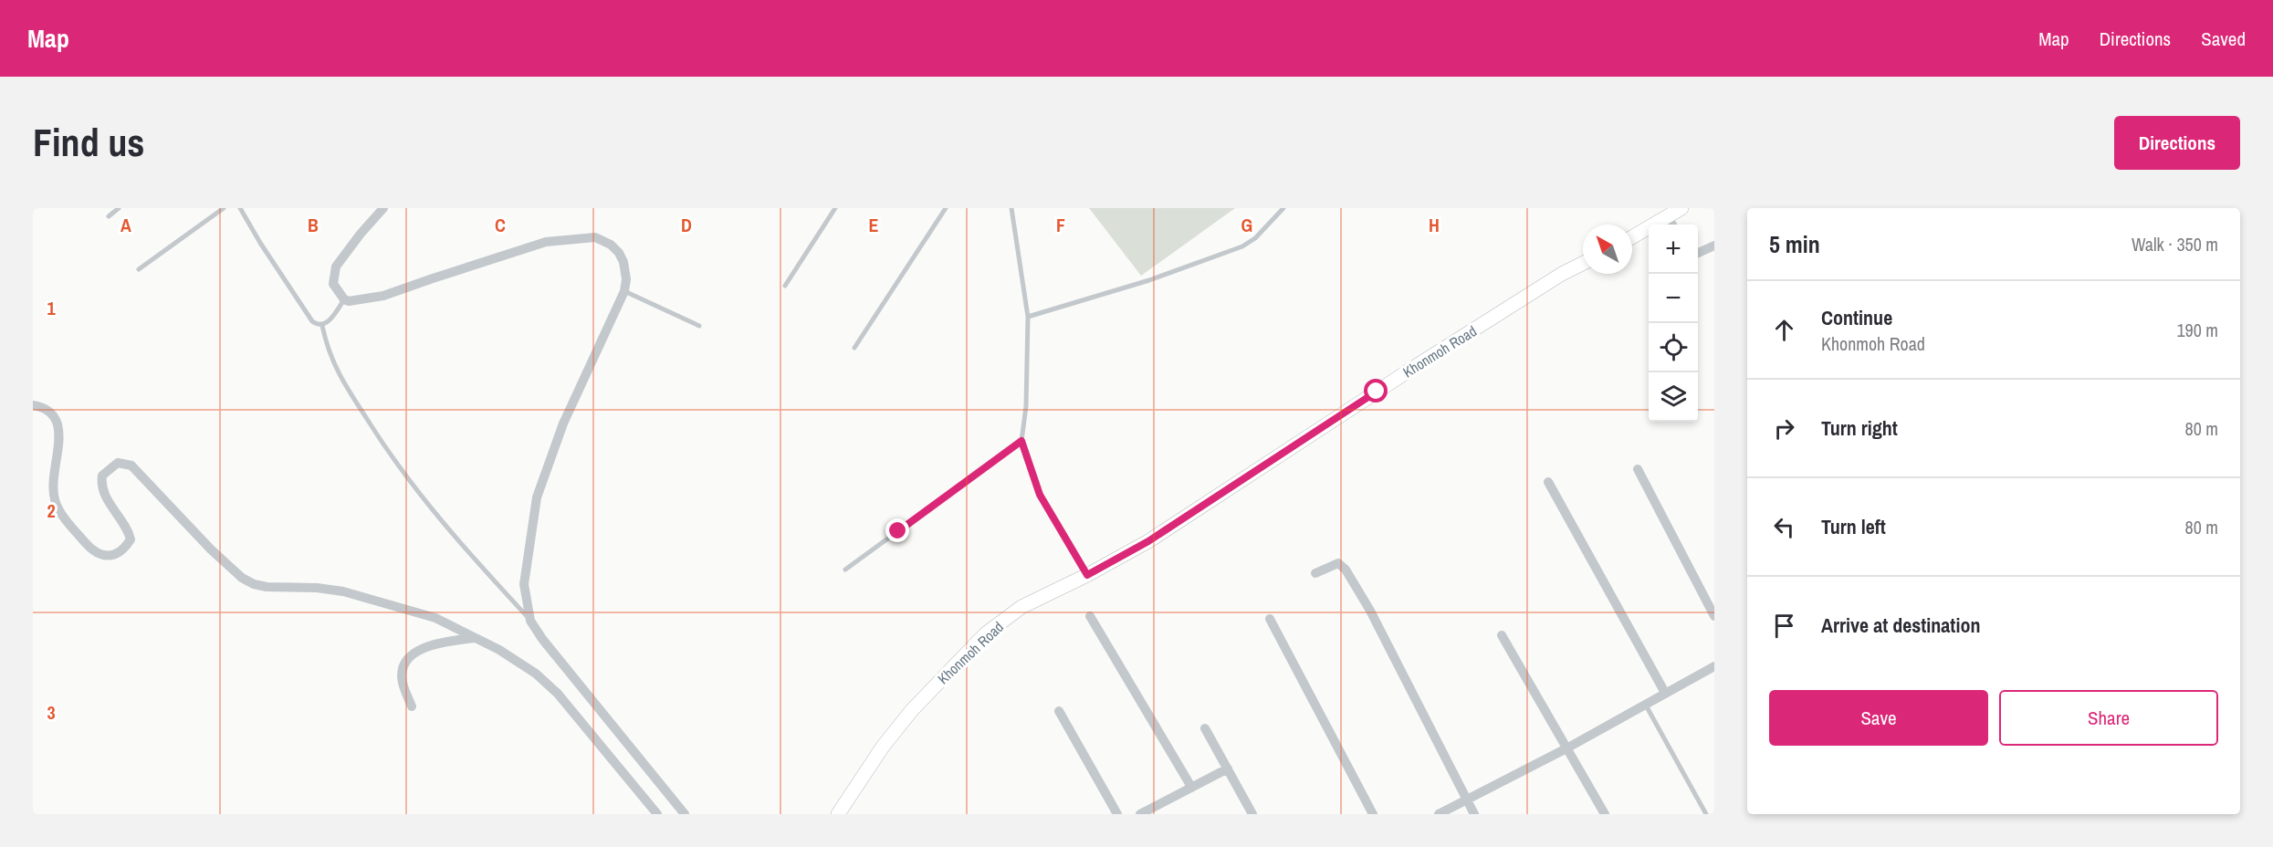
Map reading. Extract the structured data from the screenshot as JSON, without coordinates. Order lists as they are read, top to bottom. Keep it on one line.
{"streets":{"main road":["Khonmoh Road"]},"north":"top left","page":{"header":"Map","nav":["Map","Directions","Saved"],"buttons":["Directions",["Save","Share"]],"title":"Find us","heading":["5 min","Walk · 350 m"],"map_buttons":["+","−"],"list":[["Continue","Khonmoh Road","190 m"],["Turn right","80 m"],["Turn left","80 m"],"Arrive at destination"]},"grid":{"columns":["A","B","C","D","E","F","G","H"],"rows":["1","2","3"]}}
